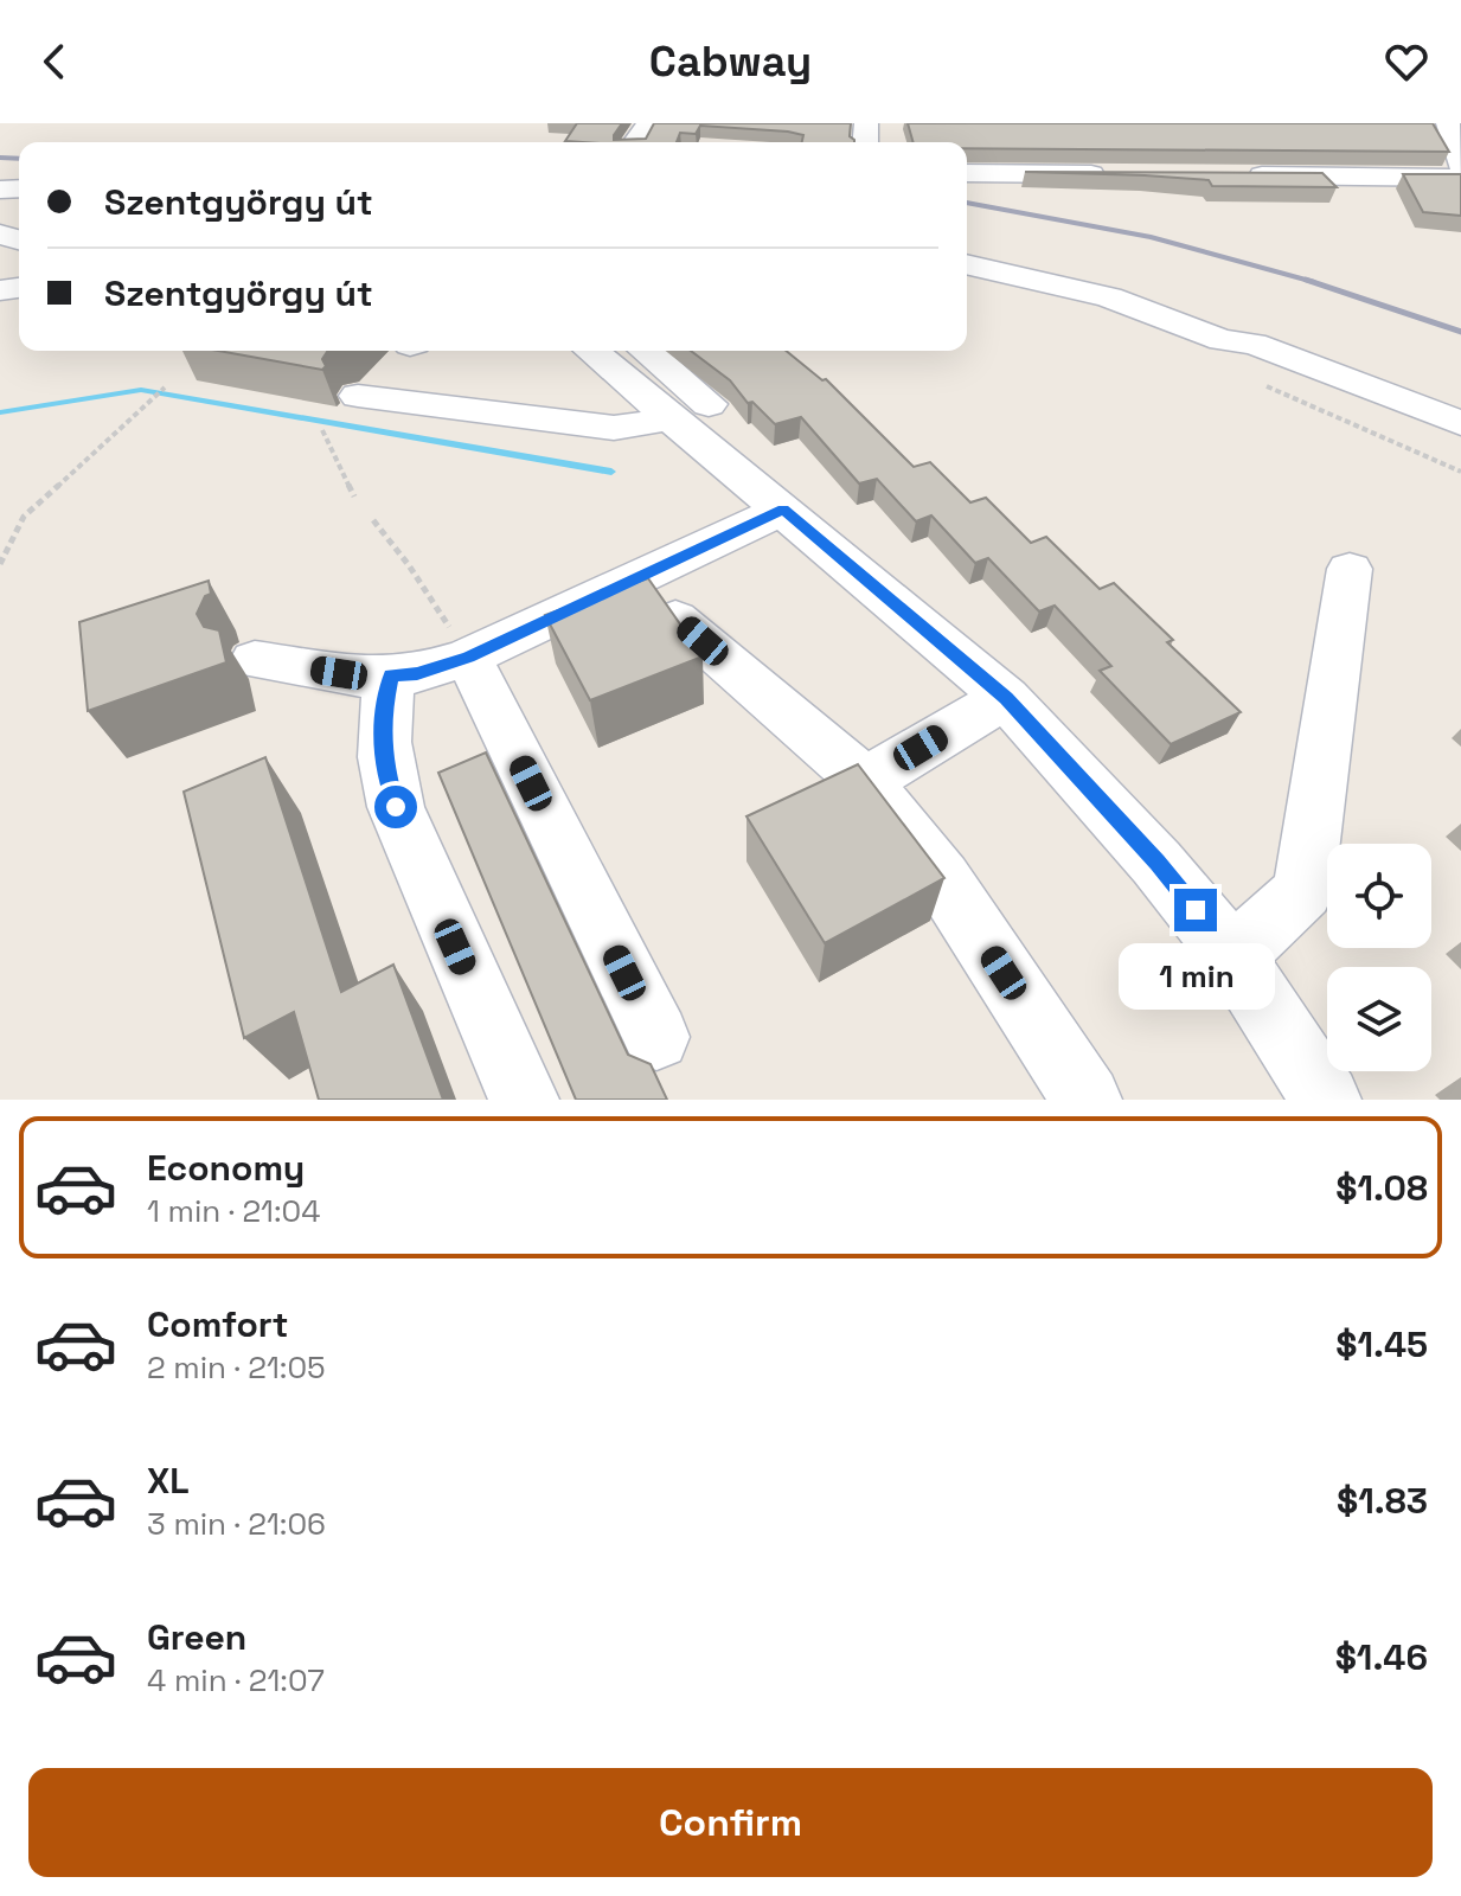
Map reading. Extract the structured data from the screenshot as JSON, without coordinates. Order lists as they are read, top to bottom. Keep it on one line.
{"page":{"header":"Cabway","banner":["Szentgyörgy út","Szentgyörgy út"],"bubble":"1 min","list":[{"name":"Economy","note":"1 min · 21:04","value":"$1.08"},{"name":"Comfort","note":"2 min · 21:05","value":"$1.45"},{"name":"XL","note":"3 min · 21:06","value":"$1.83"},{"name":"Green","note":"4 min · 21:07","value":"$1.46"}],"buttons":"Confirm"}}
